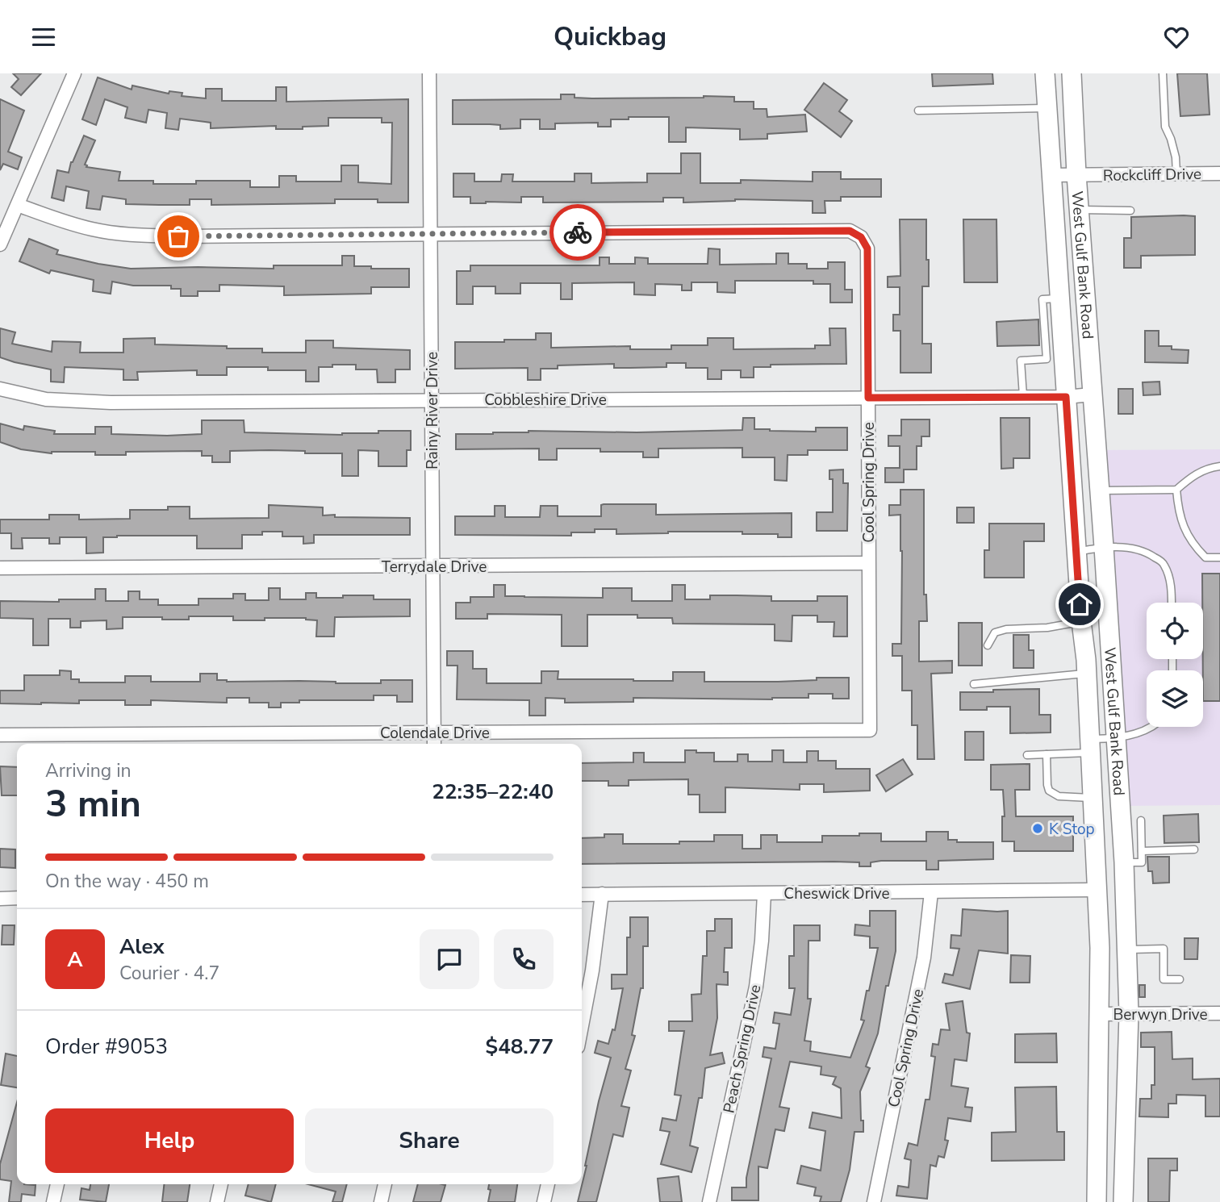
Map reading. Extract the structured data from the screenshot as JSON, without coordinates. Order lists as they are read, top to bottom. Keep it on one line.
{"streets":{"main road":["West Gulf Bank Road"],"street":["Rockcliff Drive","Cobbleshire Drive","Rainy River Drive","Cool Spring Drive","Terrydale Drive","Colendale Drive","Cheswick Drive","Berwyn Drive","Peach Spring Drive"]},"crossings":[["Rockcliff Drive","West Gulf Bank Road"],["West Gulf Bank Road","Cobbleshire Drive"],["West Gulf Bank Road","Cheswick Drive"],["West Gulf Bank Road","Berwyn Drive"],["Cobbleshire Drive","Rainy River Drive"],["Cobbleshire Drive","Cool Spring Drive"],["Rainy River Drive","Cool Spring Drive"],["Rainy River Drive","Terrydale Drive"],["Rainy River Drive","Colendale Drive"],["Cool Spring Drive","Terrydale Drive"],["Cool Spring Drive","Colendale Drive"],["Cool Spring Drive","Cheswick Drive"],["Cheswick Drive","Peach Spring Drive"]],"places":["K Stop"],"page":{"header":"Quickbag","heading":["3 min","Arriving in","22:35–22:40"],"panel":["Alex","Courier · 4.7","Order #9053","$48.77"],"bar":"On the way · 450 m","round":"A","buttons":["Help","Share"]}}
